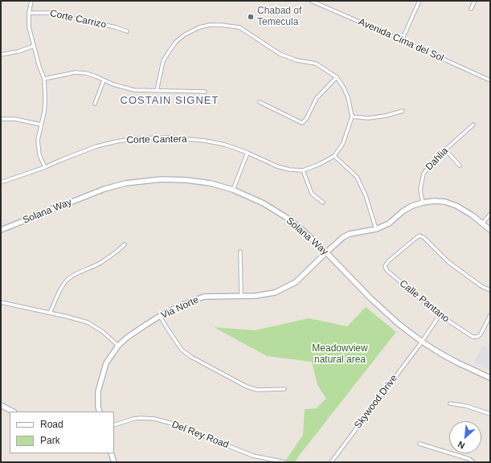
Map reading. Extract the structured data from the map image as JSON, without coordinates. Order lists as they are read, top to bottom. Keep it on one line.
{"streets":{"street":["Corte Carrizo","Avenida Cima del Sol","Corte Cantera","Dahlia","Solana Way","Calle Pantano","Via Norte","Skywood Drive","Del Rey Road"]},"crossings":[["Dahlia","Via Norte"],["Solana Way","Via Norte"],["Solana Way","Skywood Drive"],["Calle Pantano","Skywood Drive"]],"districts":["COSTAIN SIGNET"],"parks":["Meadowview natural area"],"places":["Chabad of Temecula"],"legend":["Road","Park"],"north":"bottom left"}
